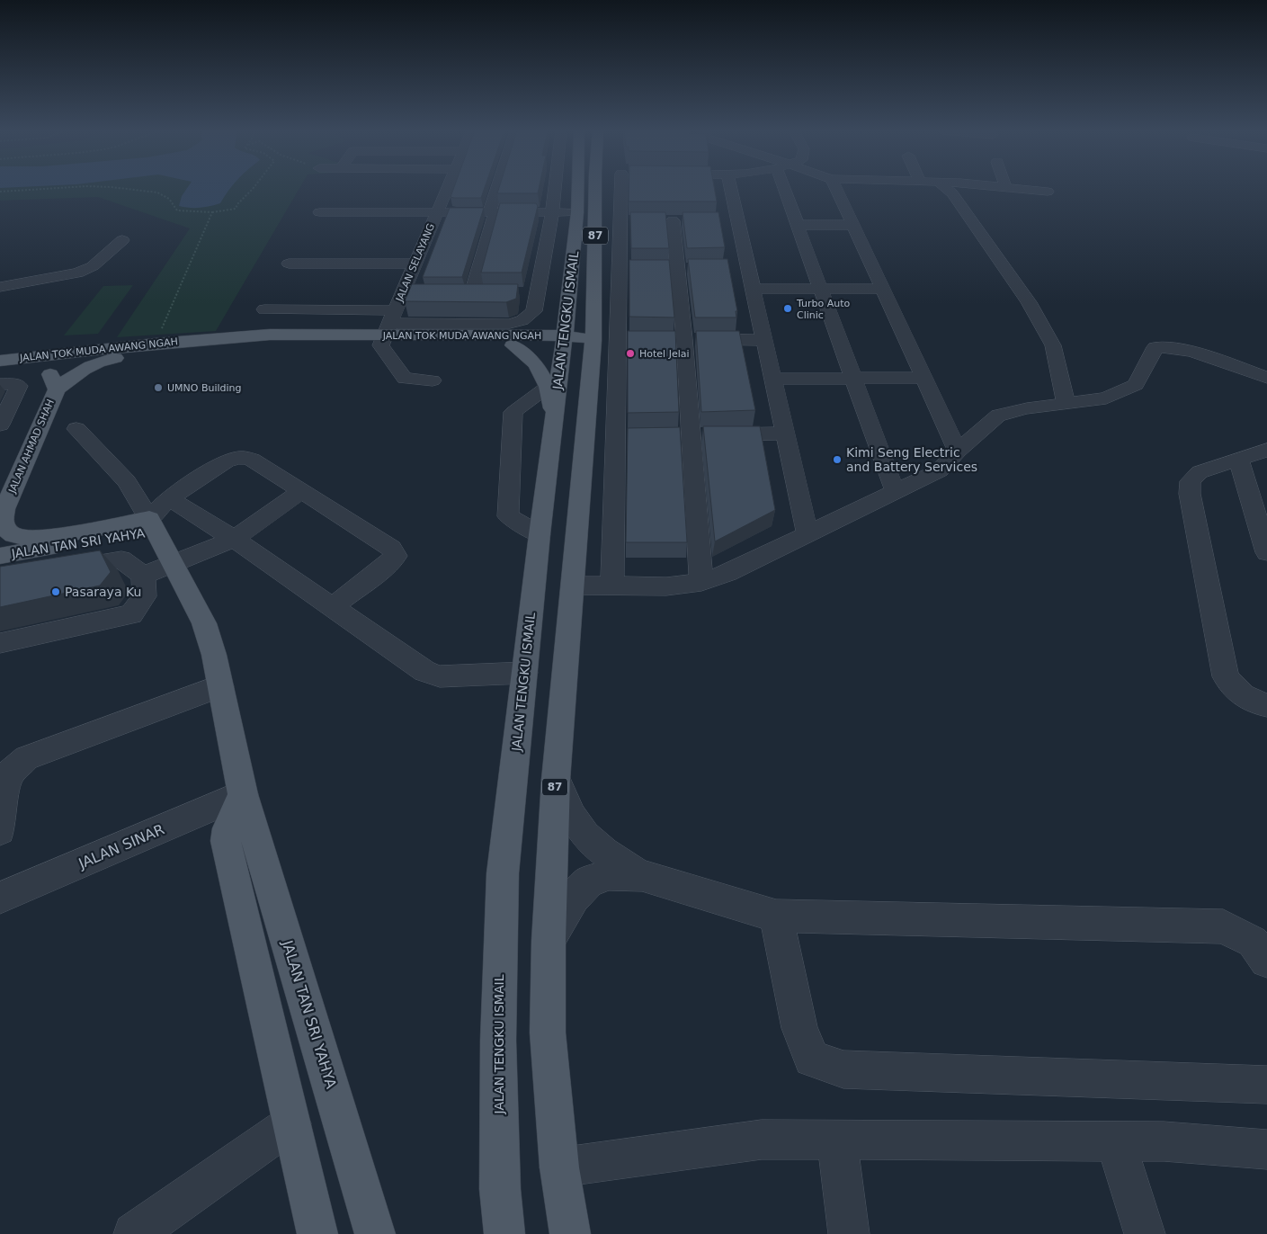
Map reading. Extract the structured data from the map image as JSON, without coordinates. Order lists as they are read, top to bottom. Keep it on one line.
{"streets":{"main road":["87","JALAN TENGKU ISMAIL","JALAN TOK MUDA AWANG NGAH","JALAN AHMAD SHAH","JALAN TAN SRI YAHYA"],"street":["JALAN SELAYANG","JALAN SINAR"]},"crossings":[["JALAN SELAYANG","JALAN TOK MUDA AWANG NGAH"],["JALAN TENGKU ISMAIL","JALAN TOK MUDA AWANG NGAH"],["JALAN TOK MUDA AWANG NGAH","JALAN AHMAD SHAH"],["JALAN AHMAD SHAH","JALAN TAN SRI YAHYA"],["JALAN TAN SRI YAHYA","JALAN SINAR"]],"places":["Turbo Auto Clinic","Hotel Jelai","UMNO Building","Kimi Seng Electric and Battery Services","Pasaraya Ku"]}
